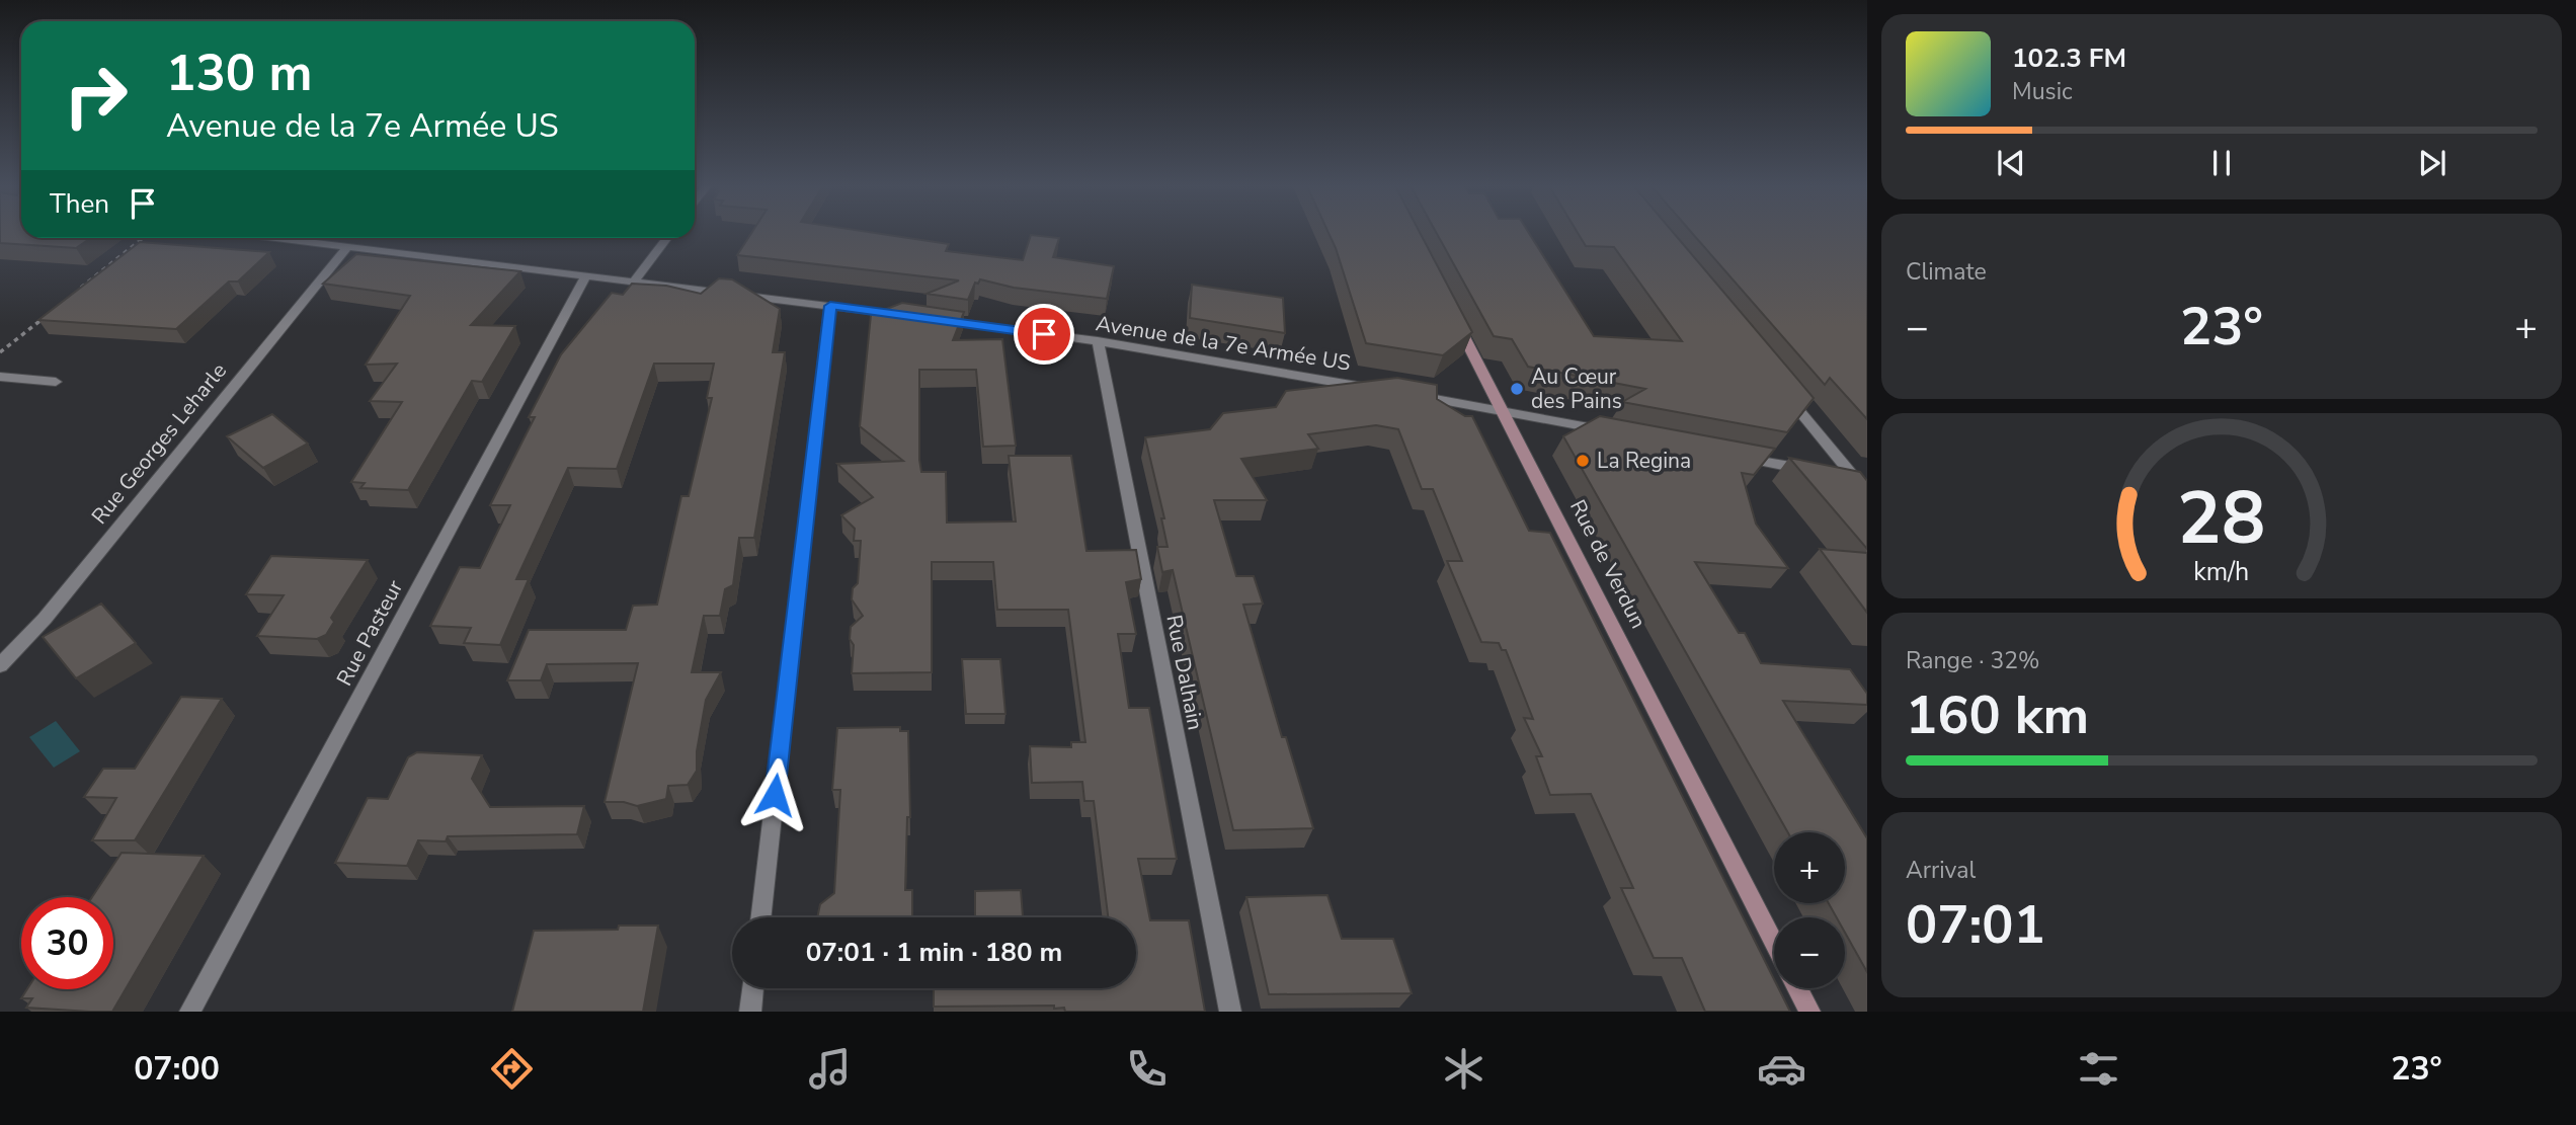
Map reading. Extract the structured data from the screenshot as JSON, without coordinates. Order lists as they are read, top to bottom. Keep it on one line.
{"streets":{"main road":["Rue de Verdun"],"street":["Avenue de la 7e Armée US","Rue Georges Leharle","Rue Pasteur","Rue Dalhain"]},"crossings":[["Avenue de la 7e Armée US","Rue Dalhain"]],"places":["Au Cœur des Pains","La Regina"],"page":{"turn":["130 m","Avenue de la 7e Armée US"],"song":["102.3 FM","Music"],"then":"Then","tile":["Climate",["Range · 32%","160 km"],["Arrival","07:01"]],"heat":["−","23°","+"],"map_buttons":["+","−"],"limit":"30","trip":"07:01 · 1 min · 180 m","tabs":["07:00","23°"],"gauge":["28","km/h"]}}
